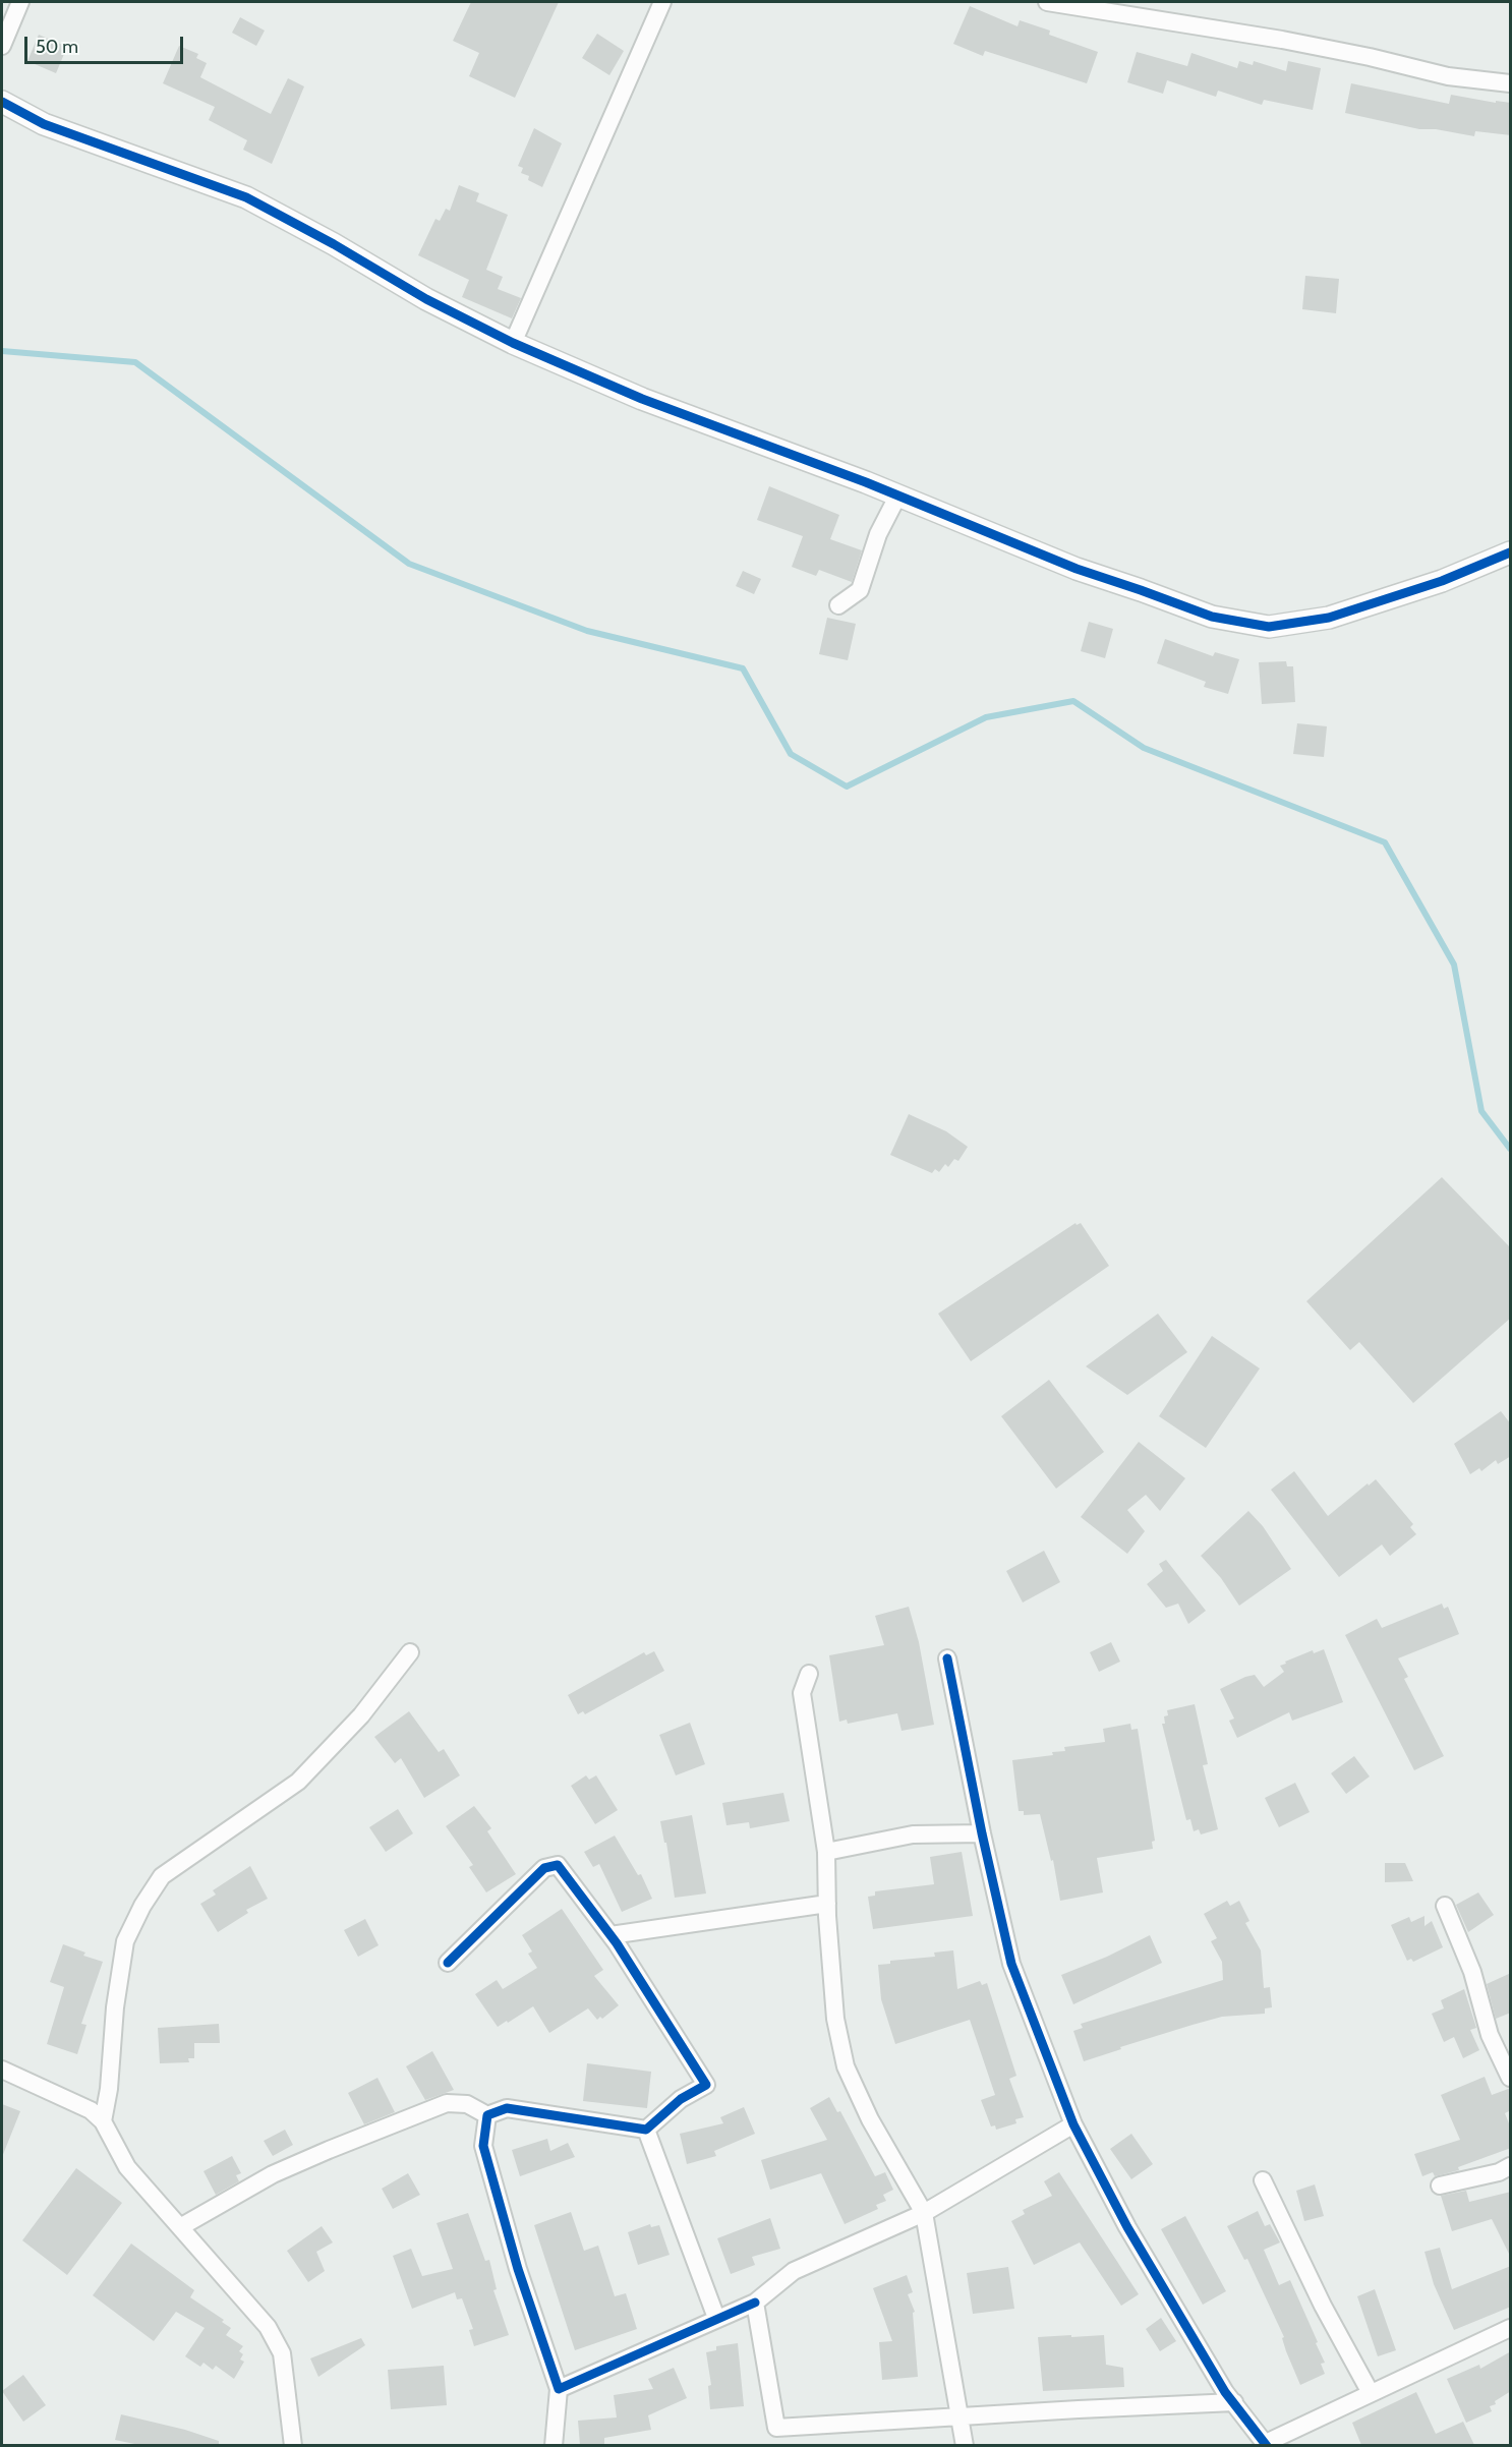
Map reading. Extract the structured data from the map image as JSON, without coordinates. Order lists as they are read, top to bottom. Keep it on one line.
{"scale_bar":"50 m"}
